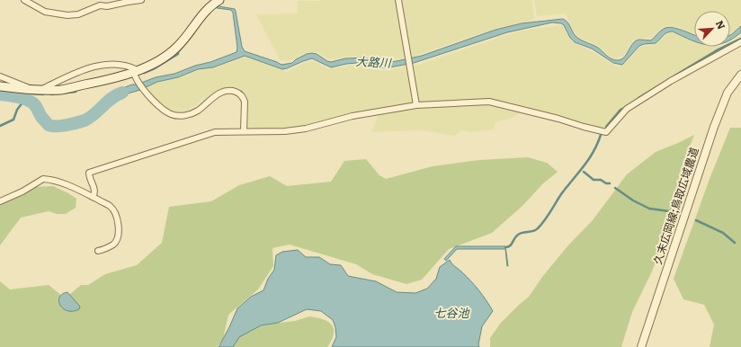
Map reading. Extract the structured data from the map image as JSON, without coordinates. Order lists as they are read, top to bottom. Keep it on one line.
{"streets":{"street":["久末広岡線;鳥取広域農道"]},"water":["大路川","七谷池"],"north":"top right"}
